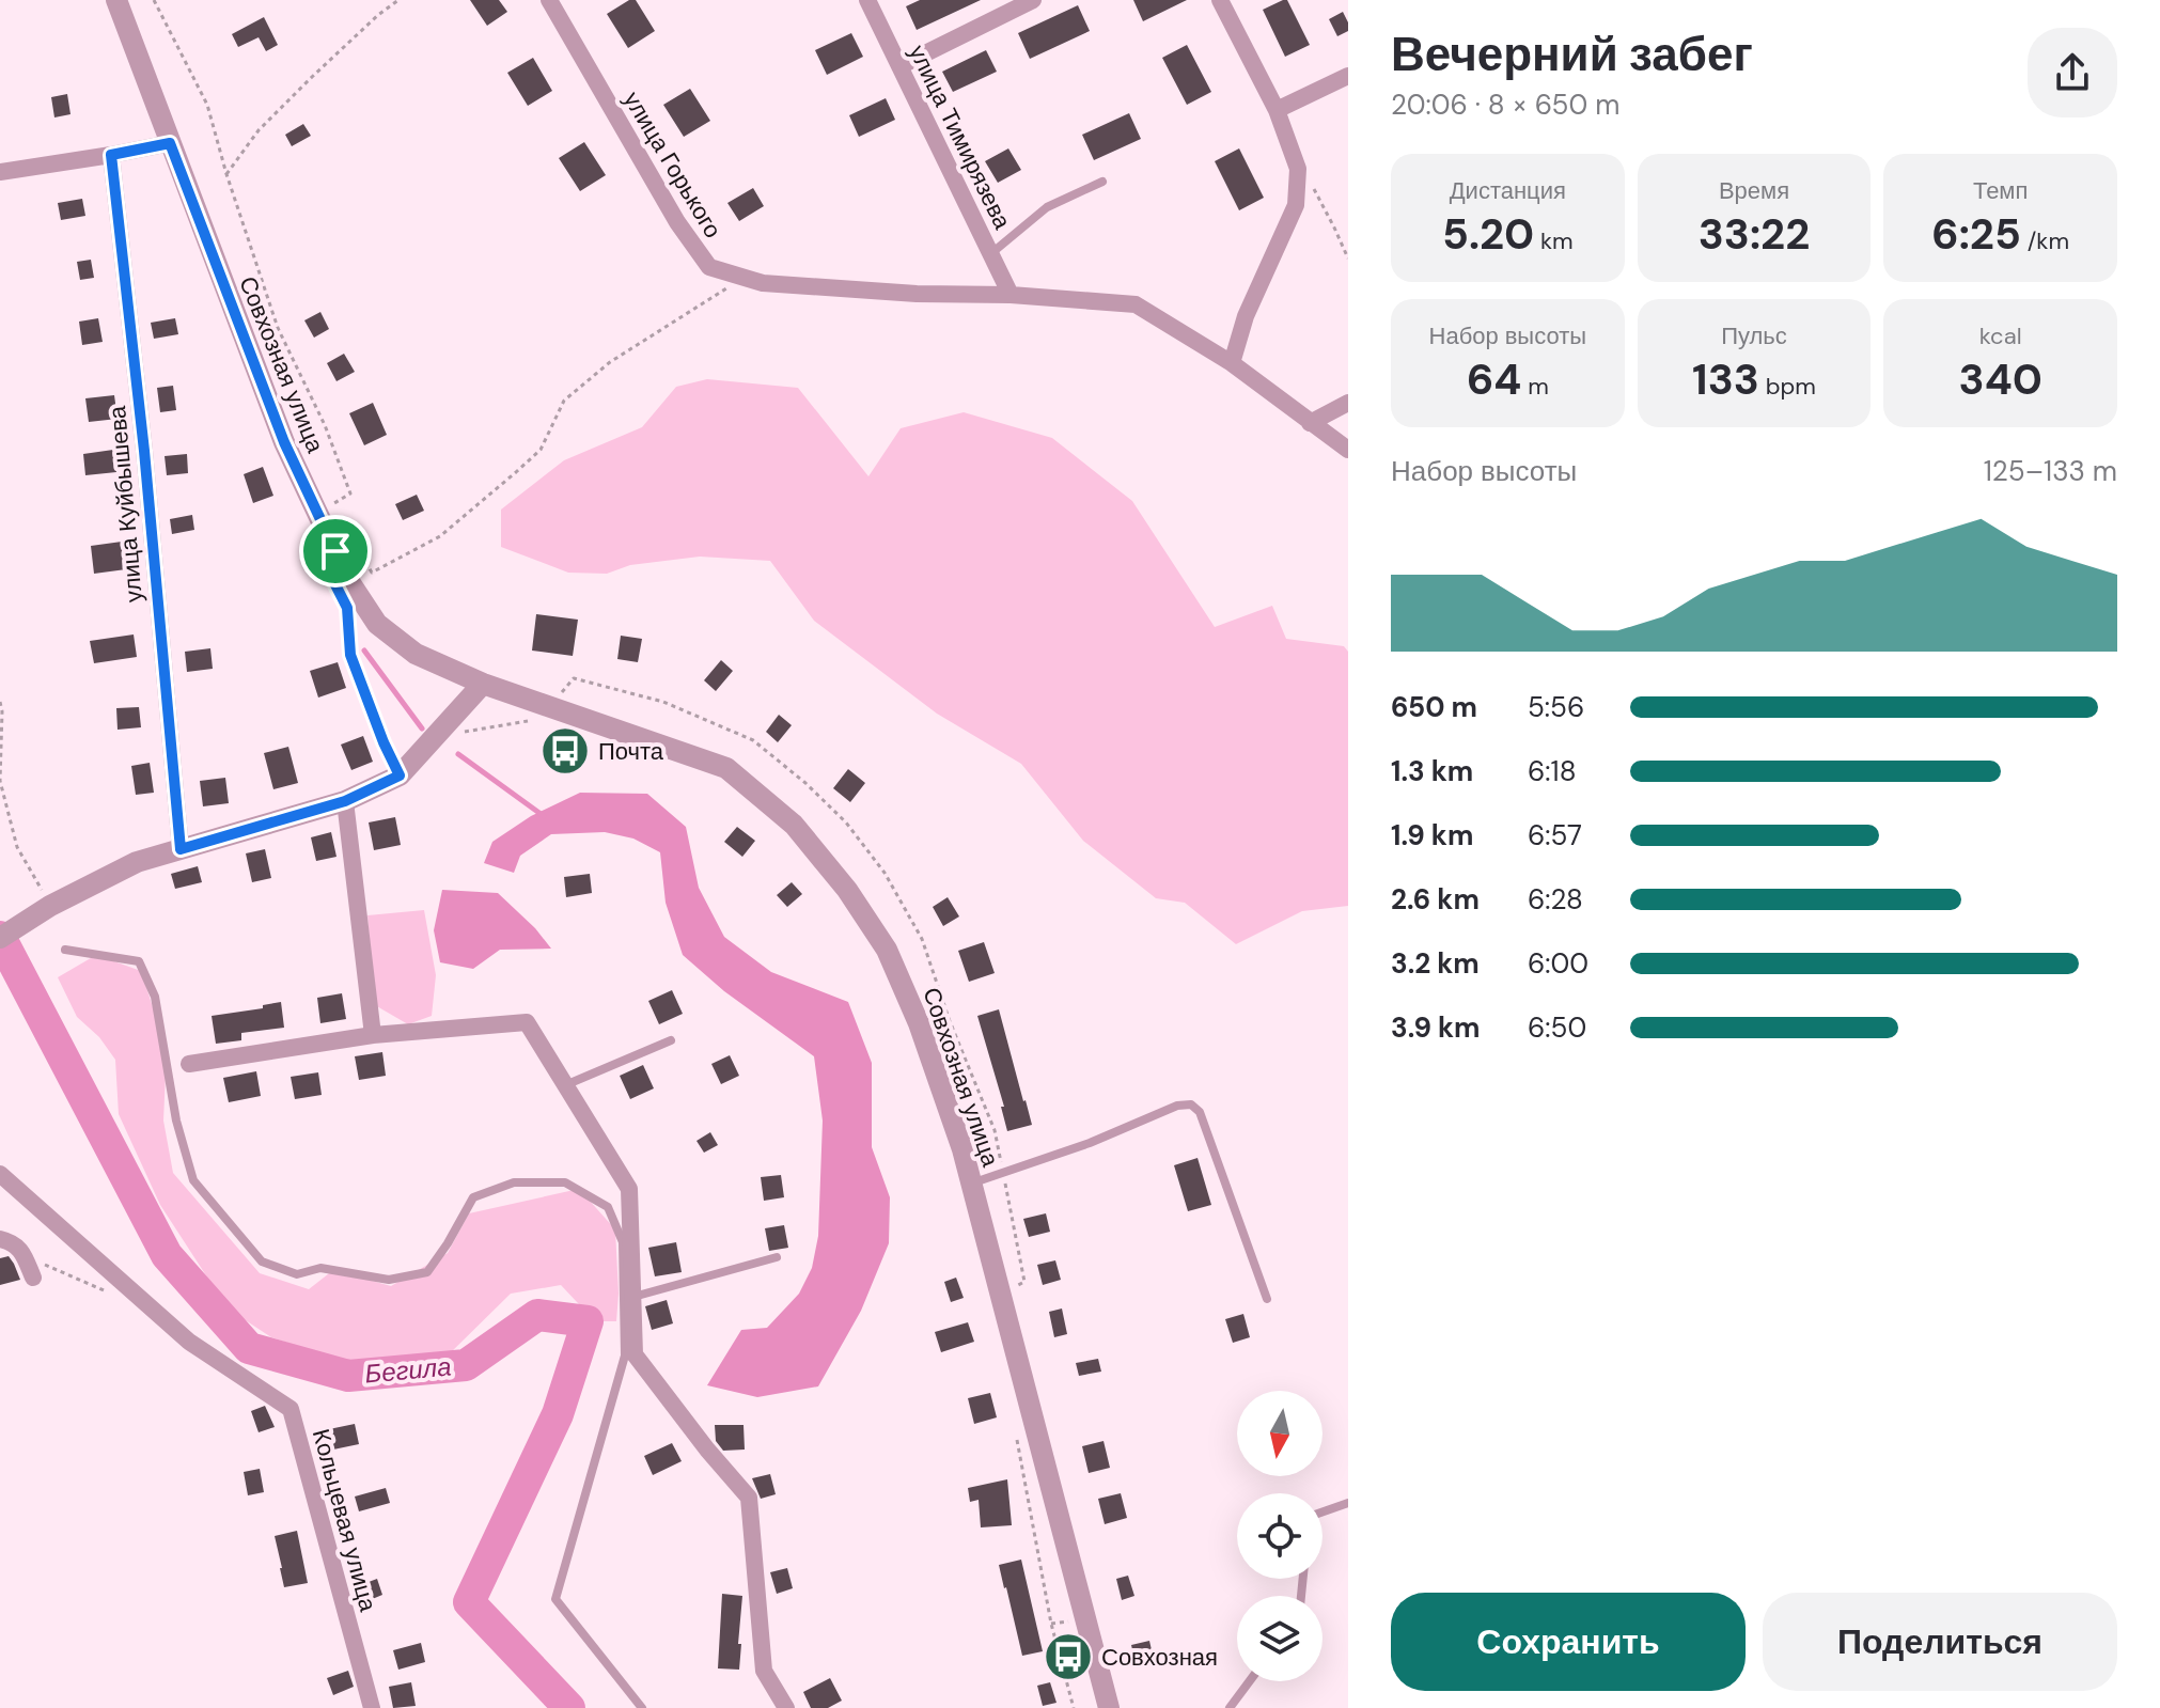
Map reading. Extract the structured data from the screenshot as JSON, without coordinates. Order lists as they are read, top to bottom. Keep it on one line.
{"streets":{"street":["улица Тимирязева","улица Горького","Совхозная улица","улица Куйбышева","Кольцевая улица"]},"crossings":[["улица Тимирязева","улица Горького"]],"water":["Бегила"],"places":{"bus stop":["Почта","Совхозная"]},"north":"bottom","page":{"heading":["Вечерний забег","20:06 · 8 × 650 m"],"stats":[["Дистанция","5.20 km"],["Время","33:22"],["Темп","6:25 /km"],["Набор высоты","64 m"],["Пульс","133 bpm"],["kcal","340"]],"chart":["Набор высоты","125–133 m"],"list":[{"name":"650 m","note":"5:56"},{"name":"1.3 km","note":"6:18"},{"name":"1.9 km","note":"6:57"},{"name":"2.6 km","note":"6:28"},{"name":"3.2 km","note":"6:00"},{"name":"3.9 km","note":"6:50"}],"buttons":["Сохранить","Поделиться"]}}
